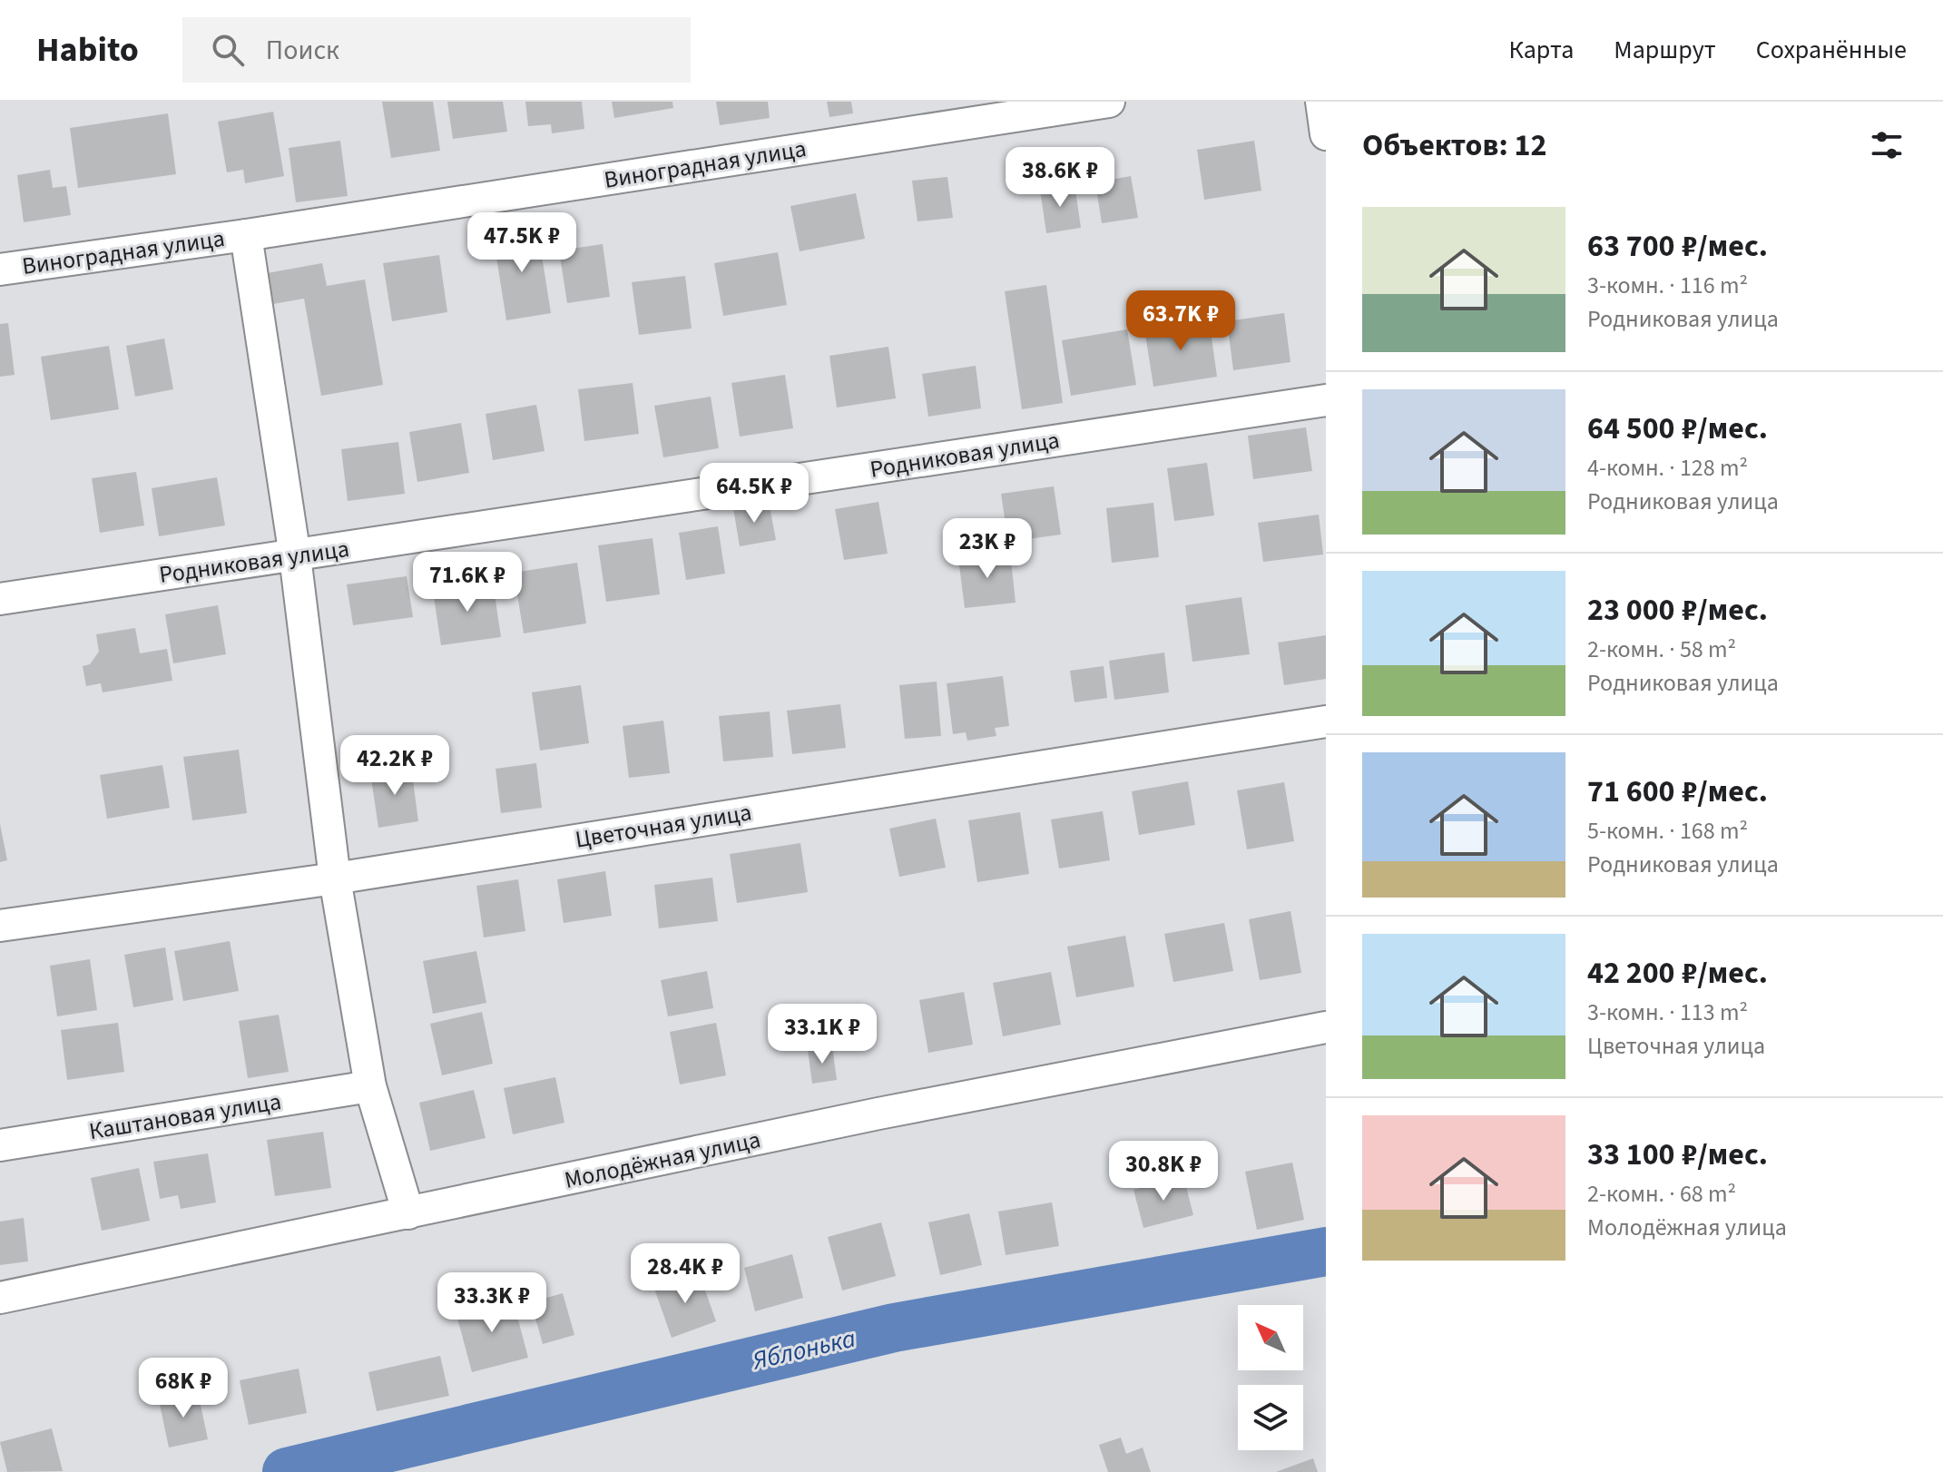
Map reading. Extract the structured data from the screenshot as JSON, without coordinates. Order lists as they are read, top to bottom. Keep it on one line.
{"streets":{"street":["Виноградная улица","Родниковая улица","Цветочная улица","Каштановая улица","Молодёжная улица"]},"water":["Яблонька"],"north":"top left","page":{"header":"Habito","search":"Поиск","nav":["Карта","Маршрут","Сохранённые"],"heading":"Объектов: 12","price":["38.6K ₽","47.5K ₽","63.7K ₽","64.5K ₽","23K ₽","71.6K ₽","42.2K ₽","33.1K ₽","30.8K ₽","28.4K ₽","33.3K ₽","68K ₽"],"list":[{"name":"63 700 ₽/мес.","note":"3-комн. · 116 m² · Родниковая улица"},{"name":"64 500 ₽/мес.","note":"4-комн. · 128 m² · Родниковая улица"},{"name":"23 000 ₽/мес.","note":"2-комн. · 58 m² · Родниковая улица"},{"name":"71 600 ₽/мес.","note":"5-комн. · 168 m² · Родниковая улица"},{"name":"42 200 ₽/мес.","note":"3-комн. · 113 m² · Цветочная улица"},{"name":"33 100 ₽/мес.","note":"2-комн. · 68 m² · Молодёжная улица"}]}}
